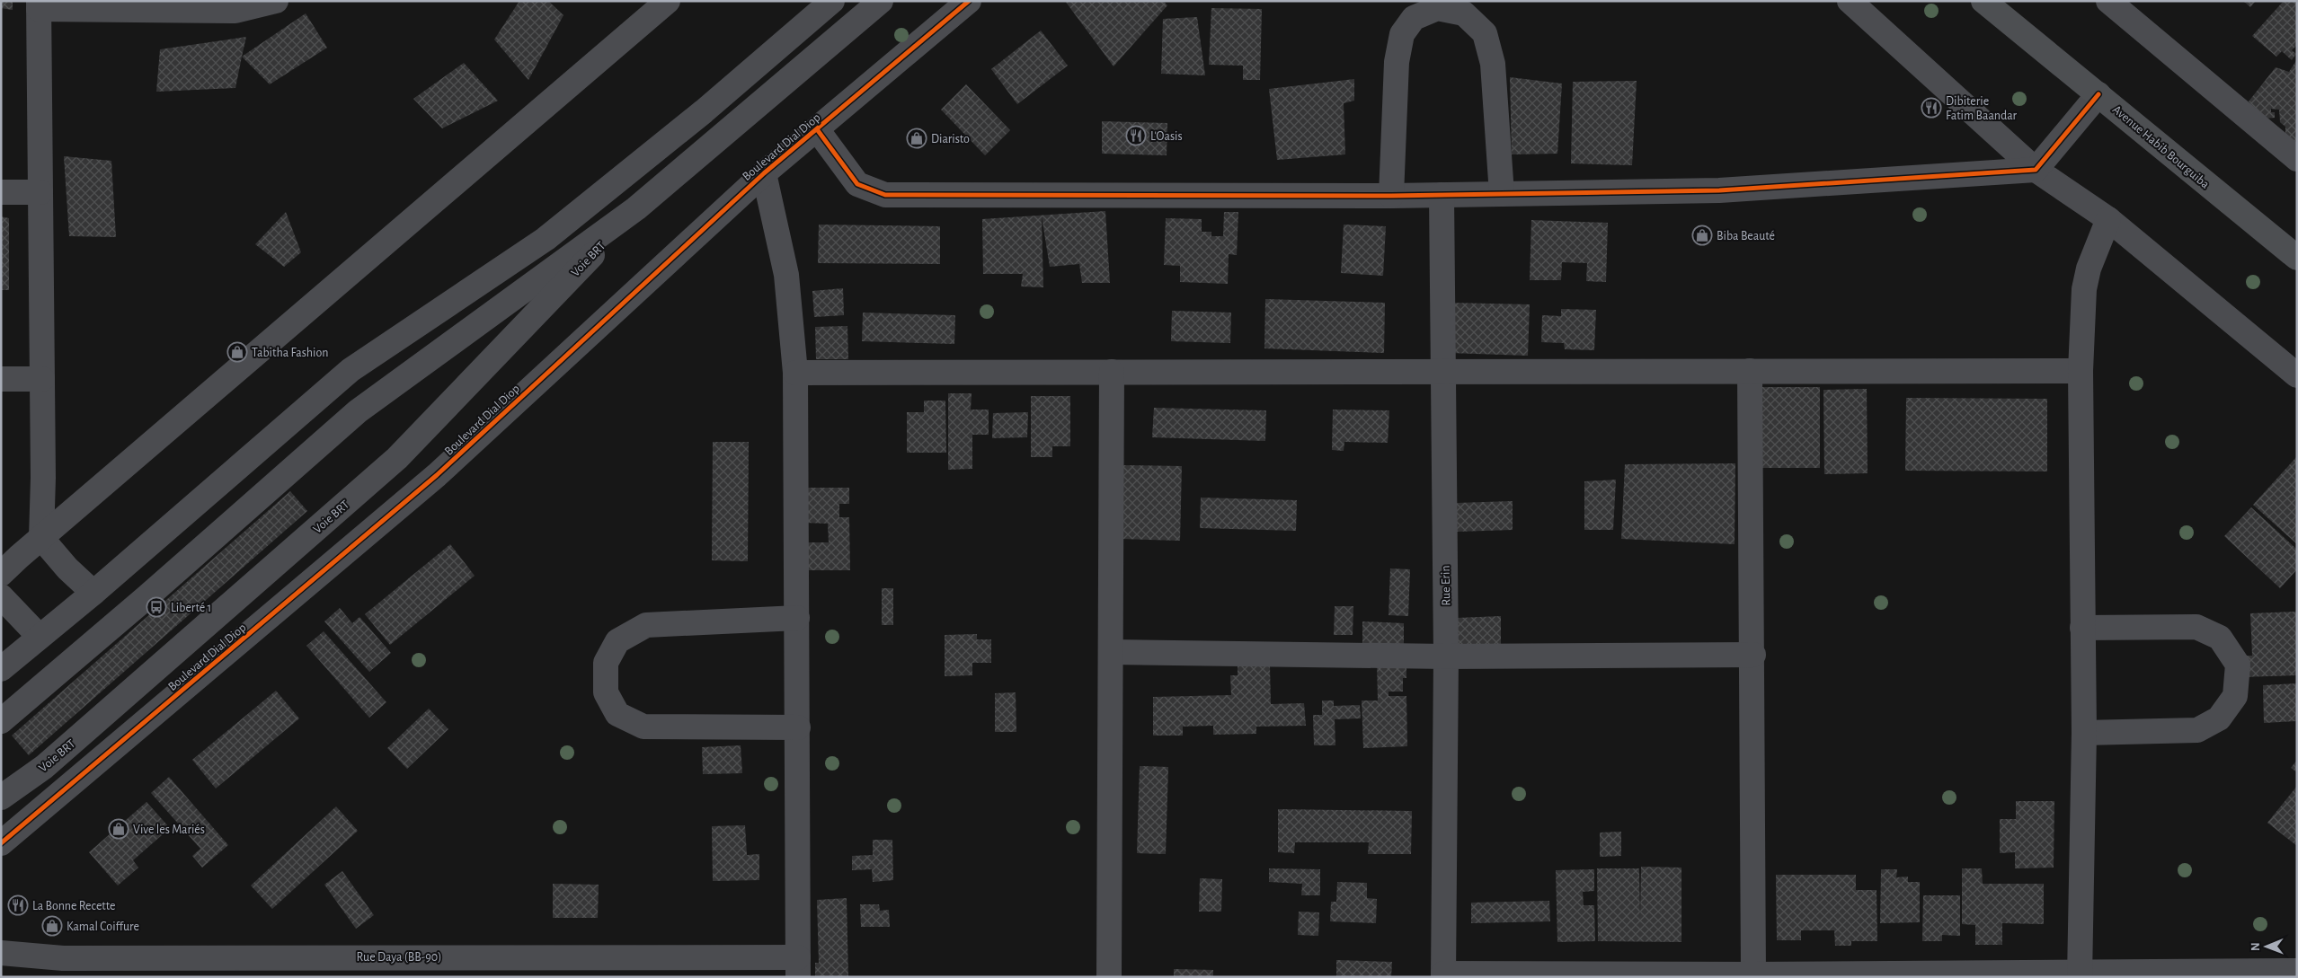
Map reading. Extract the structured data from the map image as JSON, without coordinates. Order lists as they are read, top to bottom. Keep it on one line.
{"streets":{"main road":["Avenue Habib Bourguiba"],"street":["Boulevard Dial Diop","Voie BRT","Rue Erin","Rue Daya (BB-90)"]},"places":{"restaurant":["Dibiterie Fatim Baandar","L'Oasis","La Bonne Recette"],"shop":["Diaristo","Biba Beauté","Tabitha Fashion","Vive les Mariés","Kamal Coiffure"],"bus stop":["Liberté 1"]},"north":"left"}
